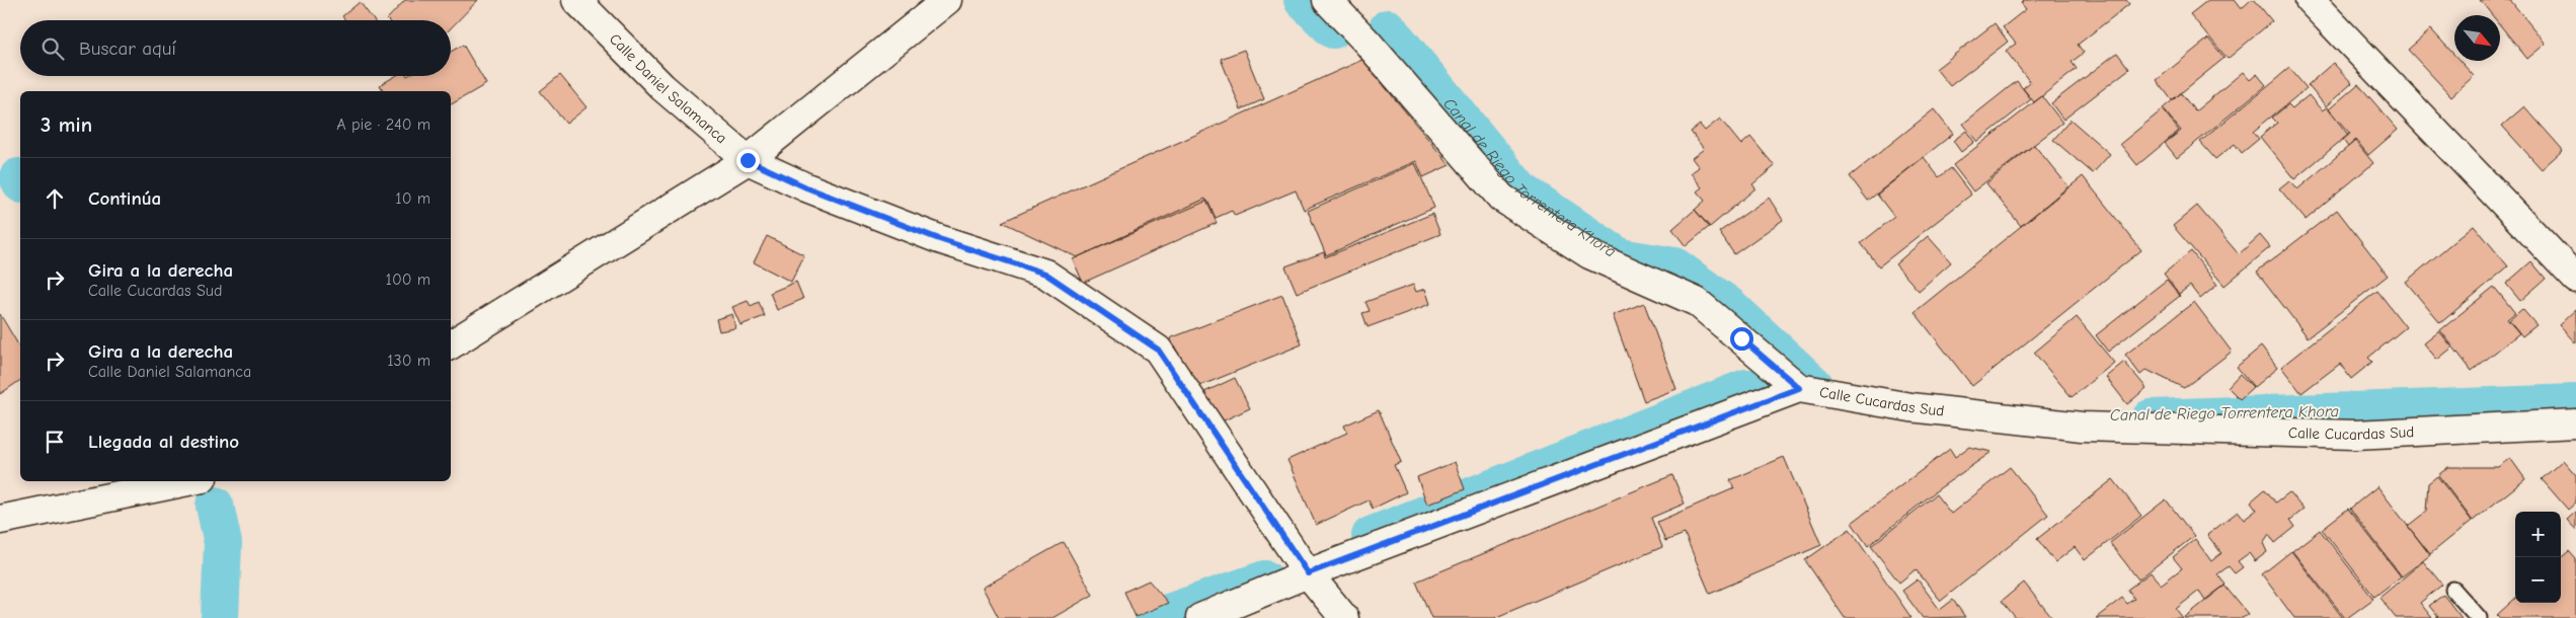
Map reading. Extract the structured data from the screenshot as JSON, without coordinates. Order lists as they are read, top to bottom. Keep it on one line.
{"streets":{"street":["Calle Daniel Salamanca","Calle Cucardas Sud"]},"crossings":[["Calle Daniel Salamanca","Calle Cucardas Sud"]],"water":["Canal de Riego Torrentera Khora"],"north":"bottom right","page":{"search":"Buscar aquí","heading":["3 min","A pie · 240 m"],"list":[["Continúa","10 m"],["Gira a la derecha","Calle Cucardas Sud","100 m"],["Gira a la derecha","Calle Daniel Salamanca","130 m"],"Llegada al destino"],"map_buttons":["+","−"]}}
